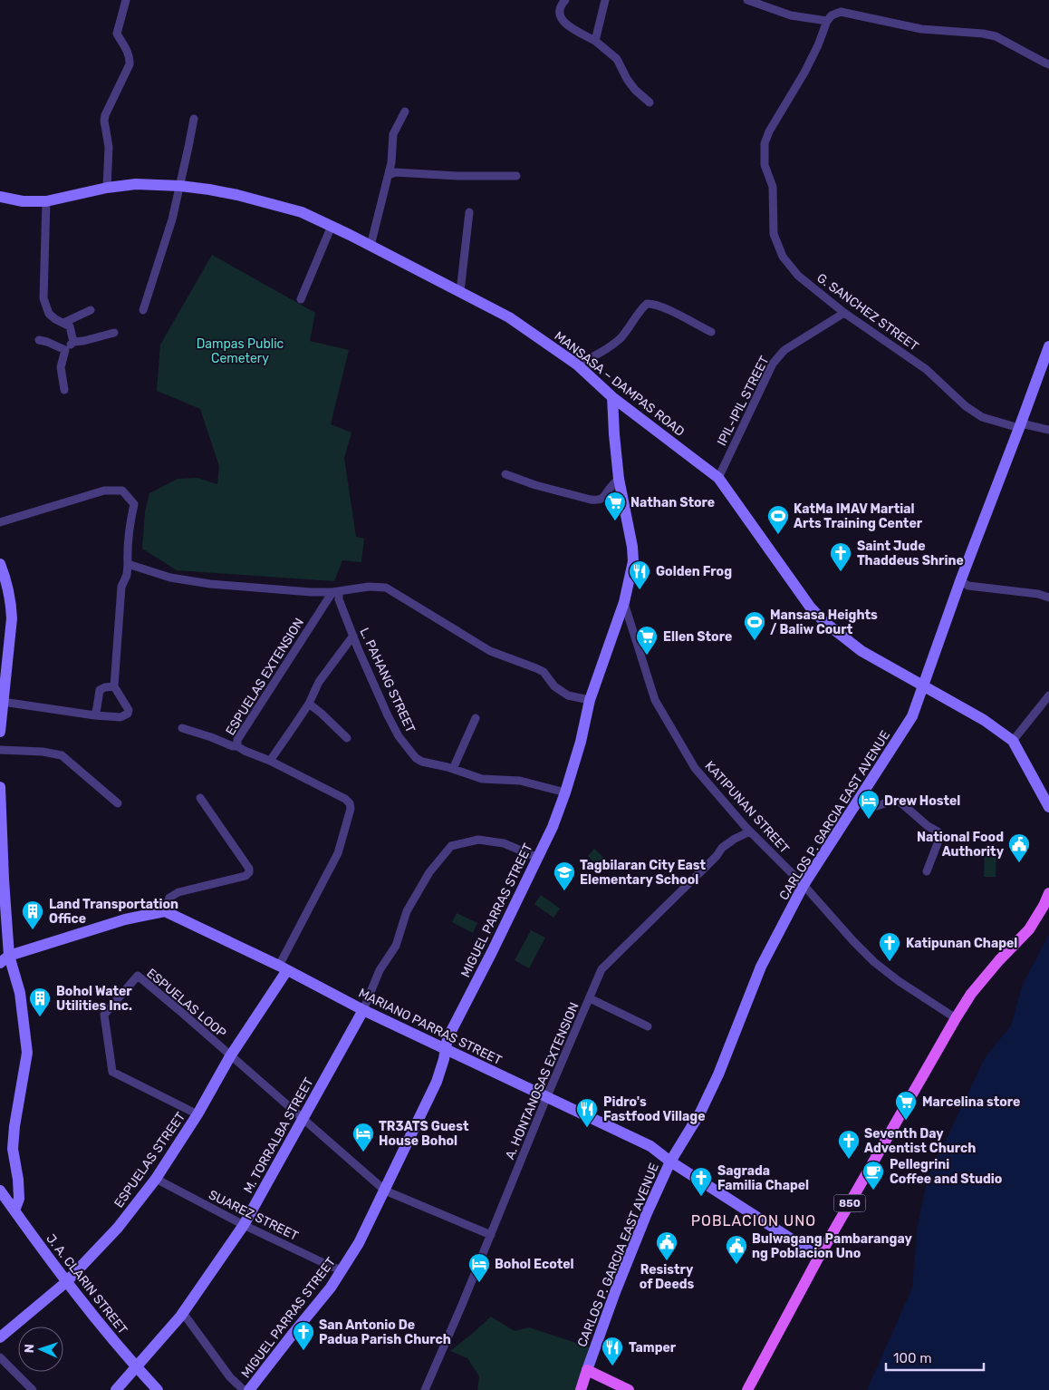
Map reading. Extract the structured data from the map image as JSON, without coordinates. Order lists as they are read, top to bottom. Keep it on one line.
{"streets":{"main road":["MANSASA – DAMPAS ROAD","CARLOS P. GARCIA EAST AVENUE","MIGUEL PARRAS STREET","MARIANO PARRAS STREET","M. TORRALBA STREET","ESPUELAS STREET","850","J. A. CLARIN STREET"],"street":["G. SANCHEZ STREET","IPIL-IPIL STREET","ESPUELAS EXTENSION","L. PAHANG STREET","KATIPUNAN STREET","ESPUELAS LOOP","A. HONTANOSAS EXTENSION","SUAREZ STREET"]},"crossings":[["G. SANCHEZ STREET","IPIL-IPIL STREET"],["G. SANCHEZ STREET","CARLOS P. GARCIA EAST AVENUE"],["MANSASA – DAMPAS ROAD","IPIL-IPIL STREET"],["MANSASA – DAMPAS ROAD","CARLOS P. GARCIA EAST AVENUE"],["MANSASA – DAMPAS ROAD","MIGUEL PARRAS STREET"],["ESPUELAS EXTENSION","L. PAHANG STREET"],["ESPUELAS EXTENSION","MARIANO PARRAS STREET"],["ESPUELAS EXTENSION","ESPUELAS STREET"],["L. PAHANG STREET","MIGUEL PARRAS STREET"],["KATIPUNAN STREET","CARLOS P. GARCIA EAST AVENUE"],["KATIPUNAN STREET","MIGUEL PARRAS STREET"],["KATIPUNAN STREET","A. HONTANOSAS EXTENSION"],["KATIPUNAN STREET","850"],["CARLOS P. GARCIA EAST AVENUE","MARIANO PARRAS STREET"],["MIGUEL PARRAS STREET","MARIANO PARRAS STREET"],["MIGUEL PARRAS STREET","M. TORRALBA STREET"],["MIGUEL PARRAS STREET","SUAREZ STREET"],["ESPUELAS LOOP","ESPUELAS STREET"],["MARIANO PARRAS STREET","A. HONTANOSAS EXTENSION"],["MARIANO PARRAS STREET","M. TORRALBA STREET"],["MARIANO PARRAS STREET","ESPUELAS STREET"],["MARIANO PARRAS STREET","850"],["M. TORRALBA STREET","SUAREZ STREET"],["M. TORRALBA STREET","J. A. CLARIN STREET"],["ESPUELAS STREET","SUAREZ STREET"],["ESPUELAS STREET","J. A. CLARIN STREET"]],"districts":["POBLACION UNO"],"parks":["Dampas Public Cemetery"],"places":{"supermarket":["Nathan Store","Ellen Store","Marcelina store"],"sports":["KatMa IMAV Martial Arts Training Center","Mansasa Heights / Baliw Court"],"church":["Saint Jude Thaddeus Shrine","Katipunan Chapel","Seventh Day Adventist Church","Sagrada Familia Chapel","San Antonio De Padua Parish Church"],"restaurant":["Golden Frog","Pidro's Fastfood Village","Tamper"],"hotel":["Drew Hostel","TR3ATS Guest House Bohol","Bohol Ecotel"],"public building":["National Food Authority","Resistry of Deeds","Bulwagang Pambarangay ng Poblacion Uno"],"school or university":["Tagbilaran City East Elementary School"],"building":["Land Transportation Office","Bohol Water Utilities Inc."],"cafe":["Pellegrini Coffee and Studio"]},"scale_bar":"100 m","north":"left"}
